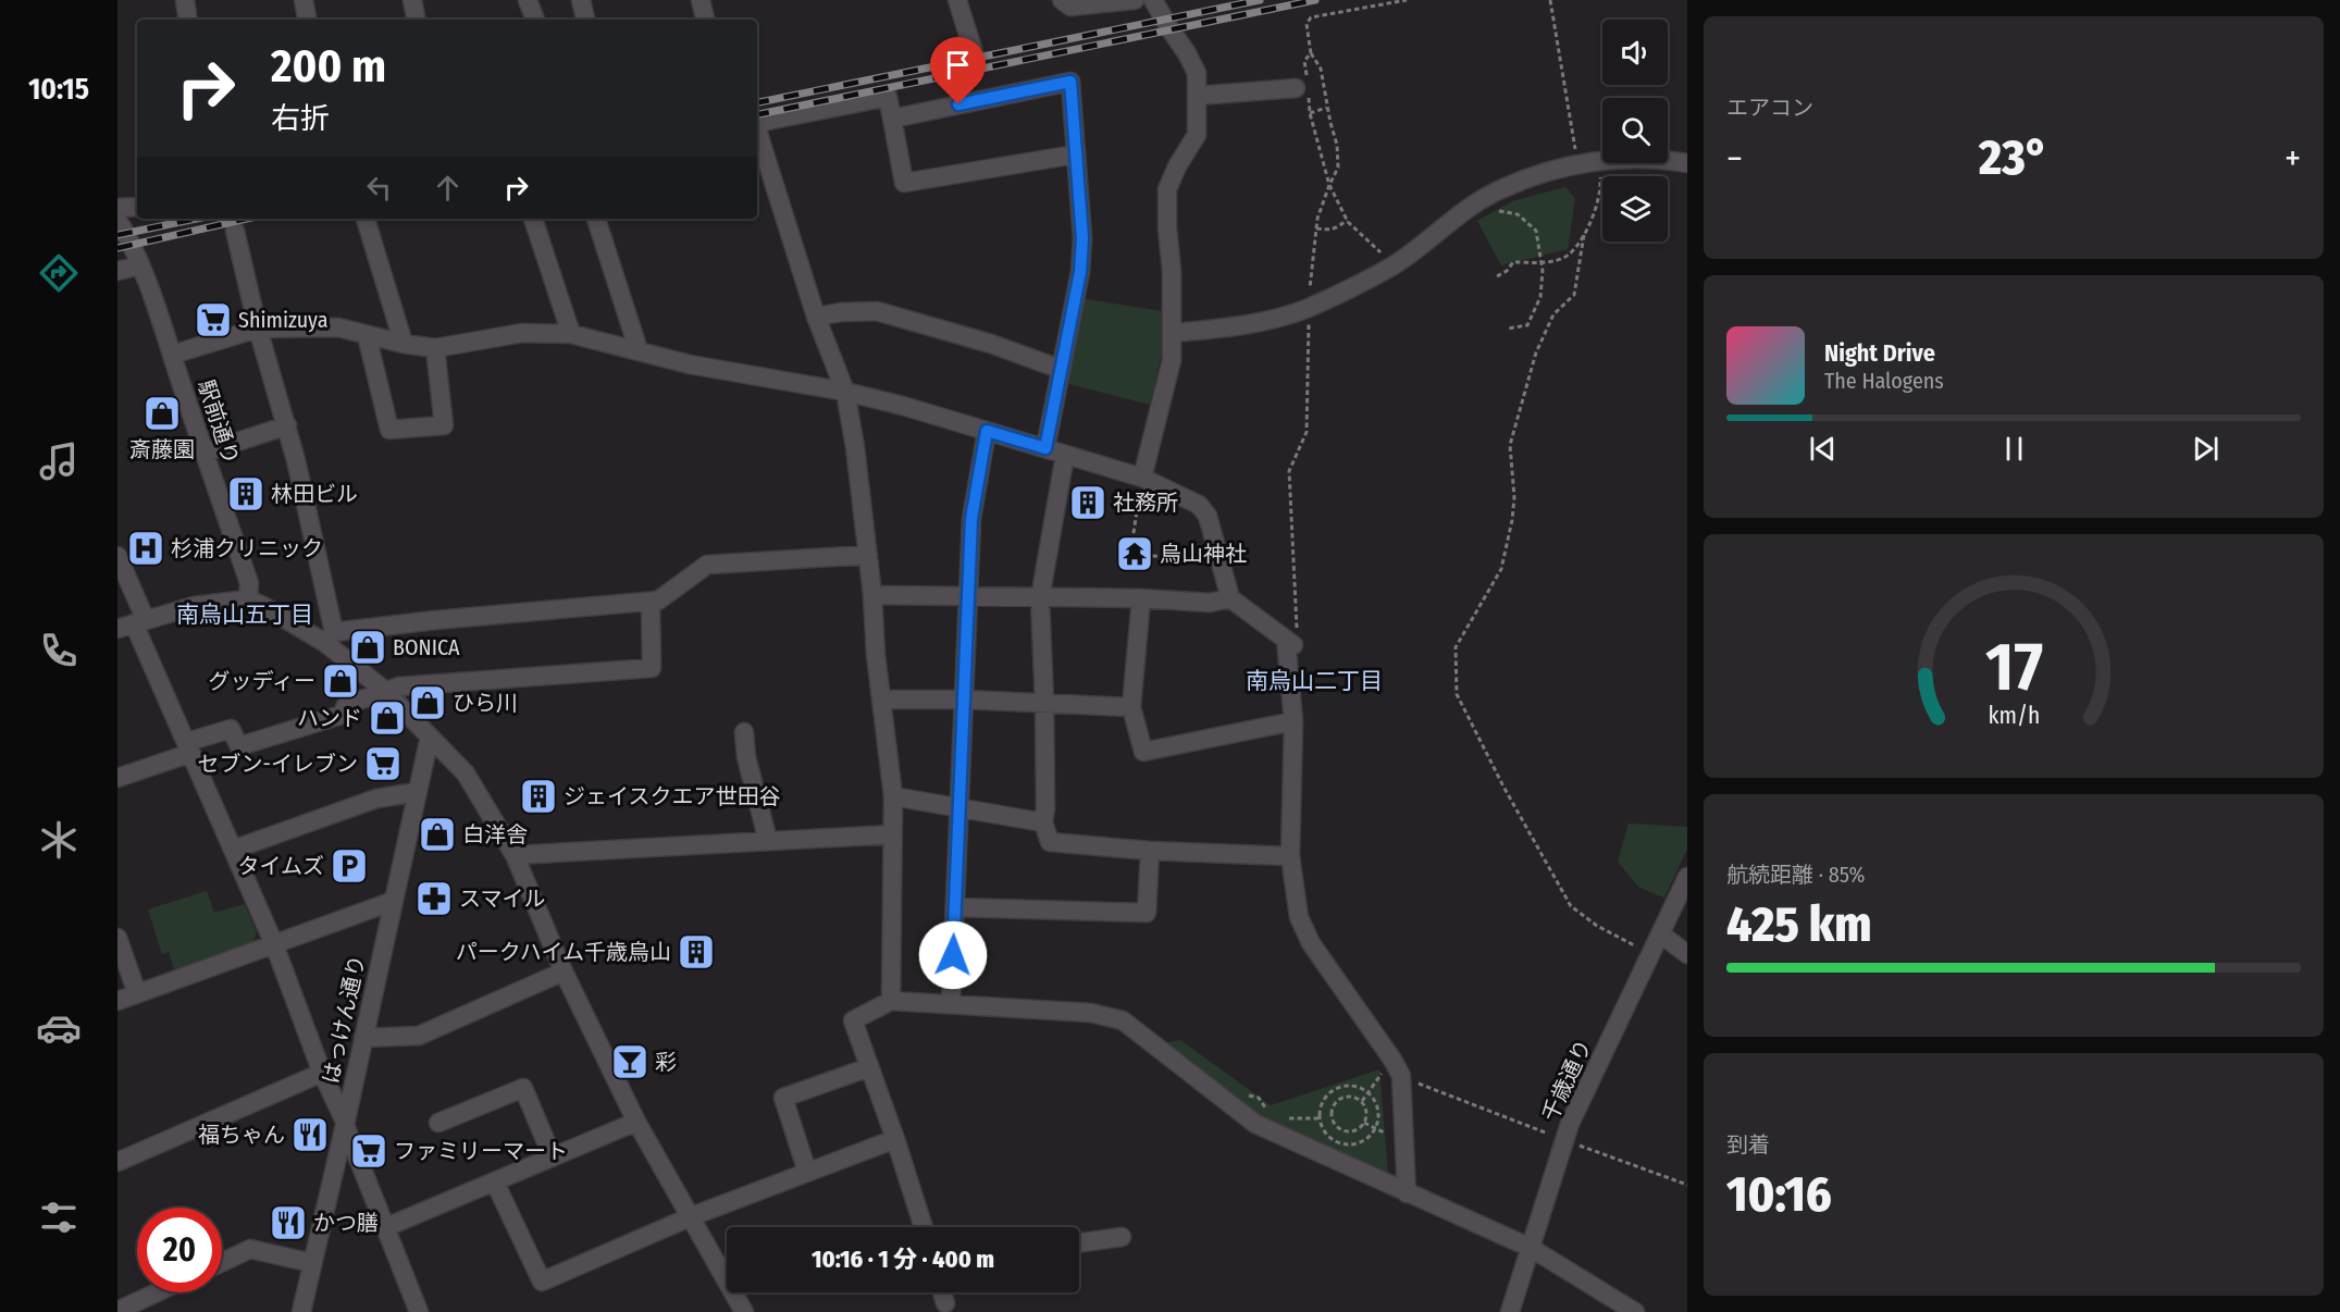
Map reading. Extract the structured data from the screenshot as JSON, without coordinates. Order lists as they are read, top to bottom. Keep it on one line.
{"streets":{"street":["駅前通り","はっけん通り","千歳通り"]},"districts":["南烏山五丁目","南烏山二丁目"],"places":{"supermarket":["Shimizuya","セブン-イレブン","ファミリーマート"],"shop":["斎藤園","BONICA","グッディー","ひら川","ハンド","白洋舎"],"building":["林田ビル","社務所","ジェイスクエア世田谷","パークハイム千歳烏山"],"hospital":["杉浦クリニック"],"temple":["烏山神社"],"parking":["タイムズ"],"pharmacy":["スマイル"],"bar":["彩"],"restaurant":["福ちゃん","かつ膳"]},"page":{"tabs":"10:15","tile":["エアコン",["航続距離 · 85%","425 km"],["到着","10:16"]],"turn":["200 m","右折"],"heat":["−","23°","+"],"song":["Night Drive","The Halogens"],"limit":"20","trip":"10:16 · 1 分 · 400 m","gauge":["17","km/h"]}}
